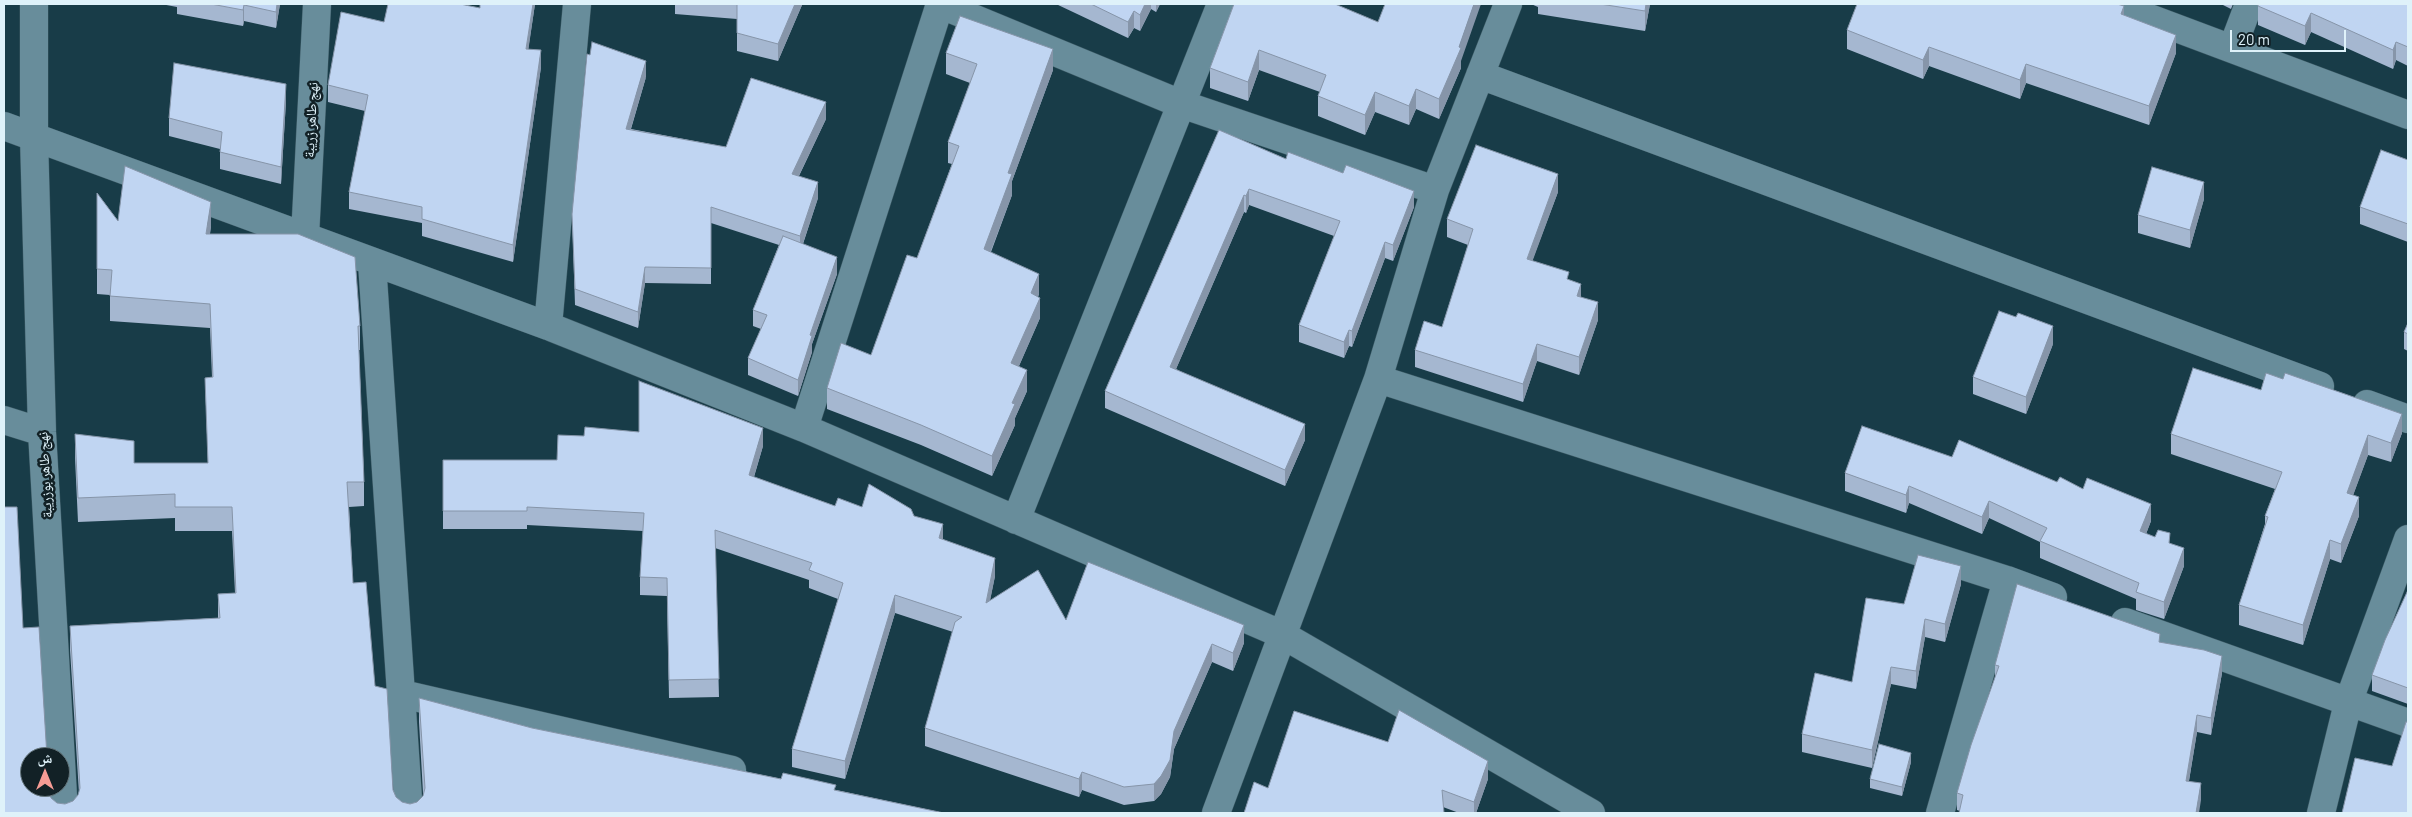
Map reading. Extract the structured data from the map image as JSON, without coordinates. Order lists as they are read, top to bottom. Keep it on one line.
{"streets":{"street":["نهج طاهر زريبة","نهج طاهر بوزريبة"]},"scale_bar":"20 m","north":"top"}
